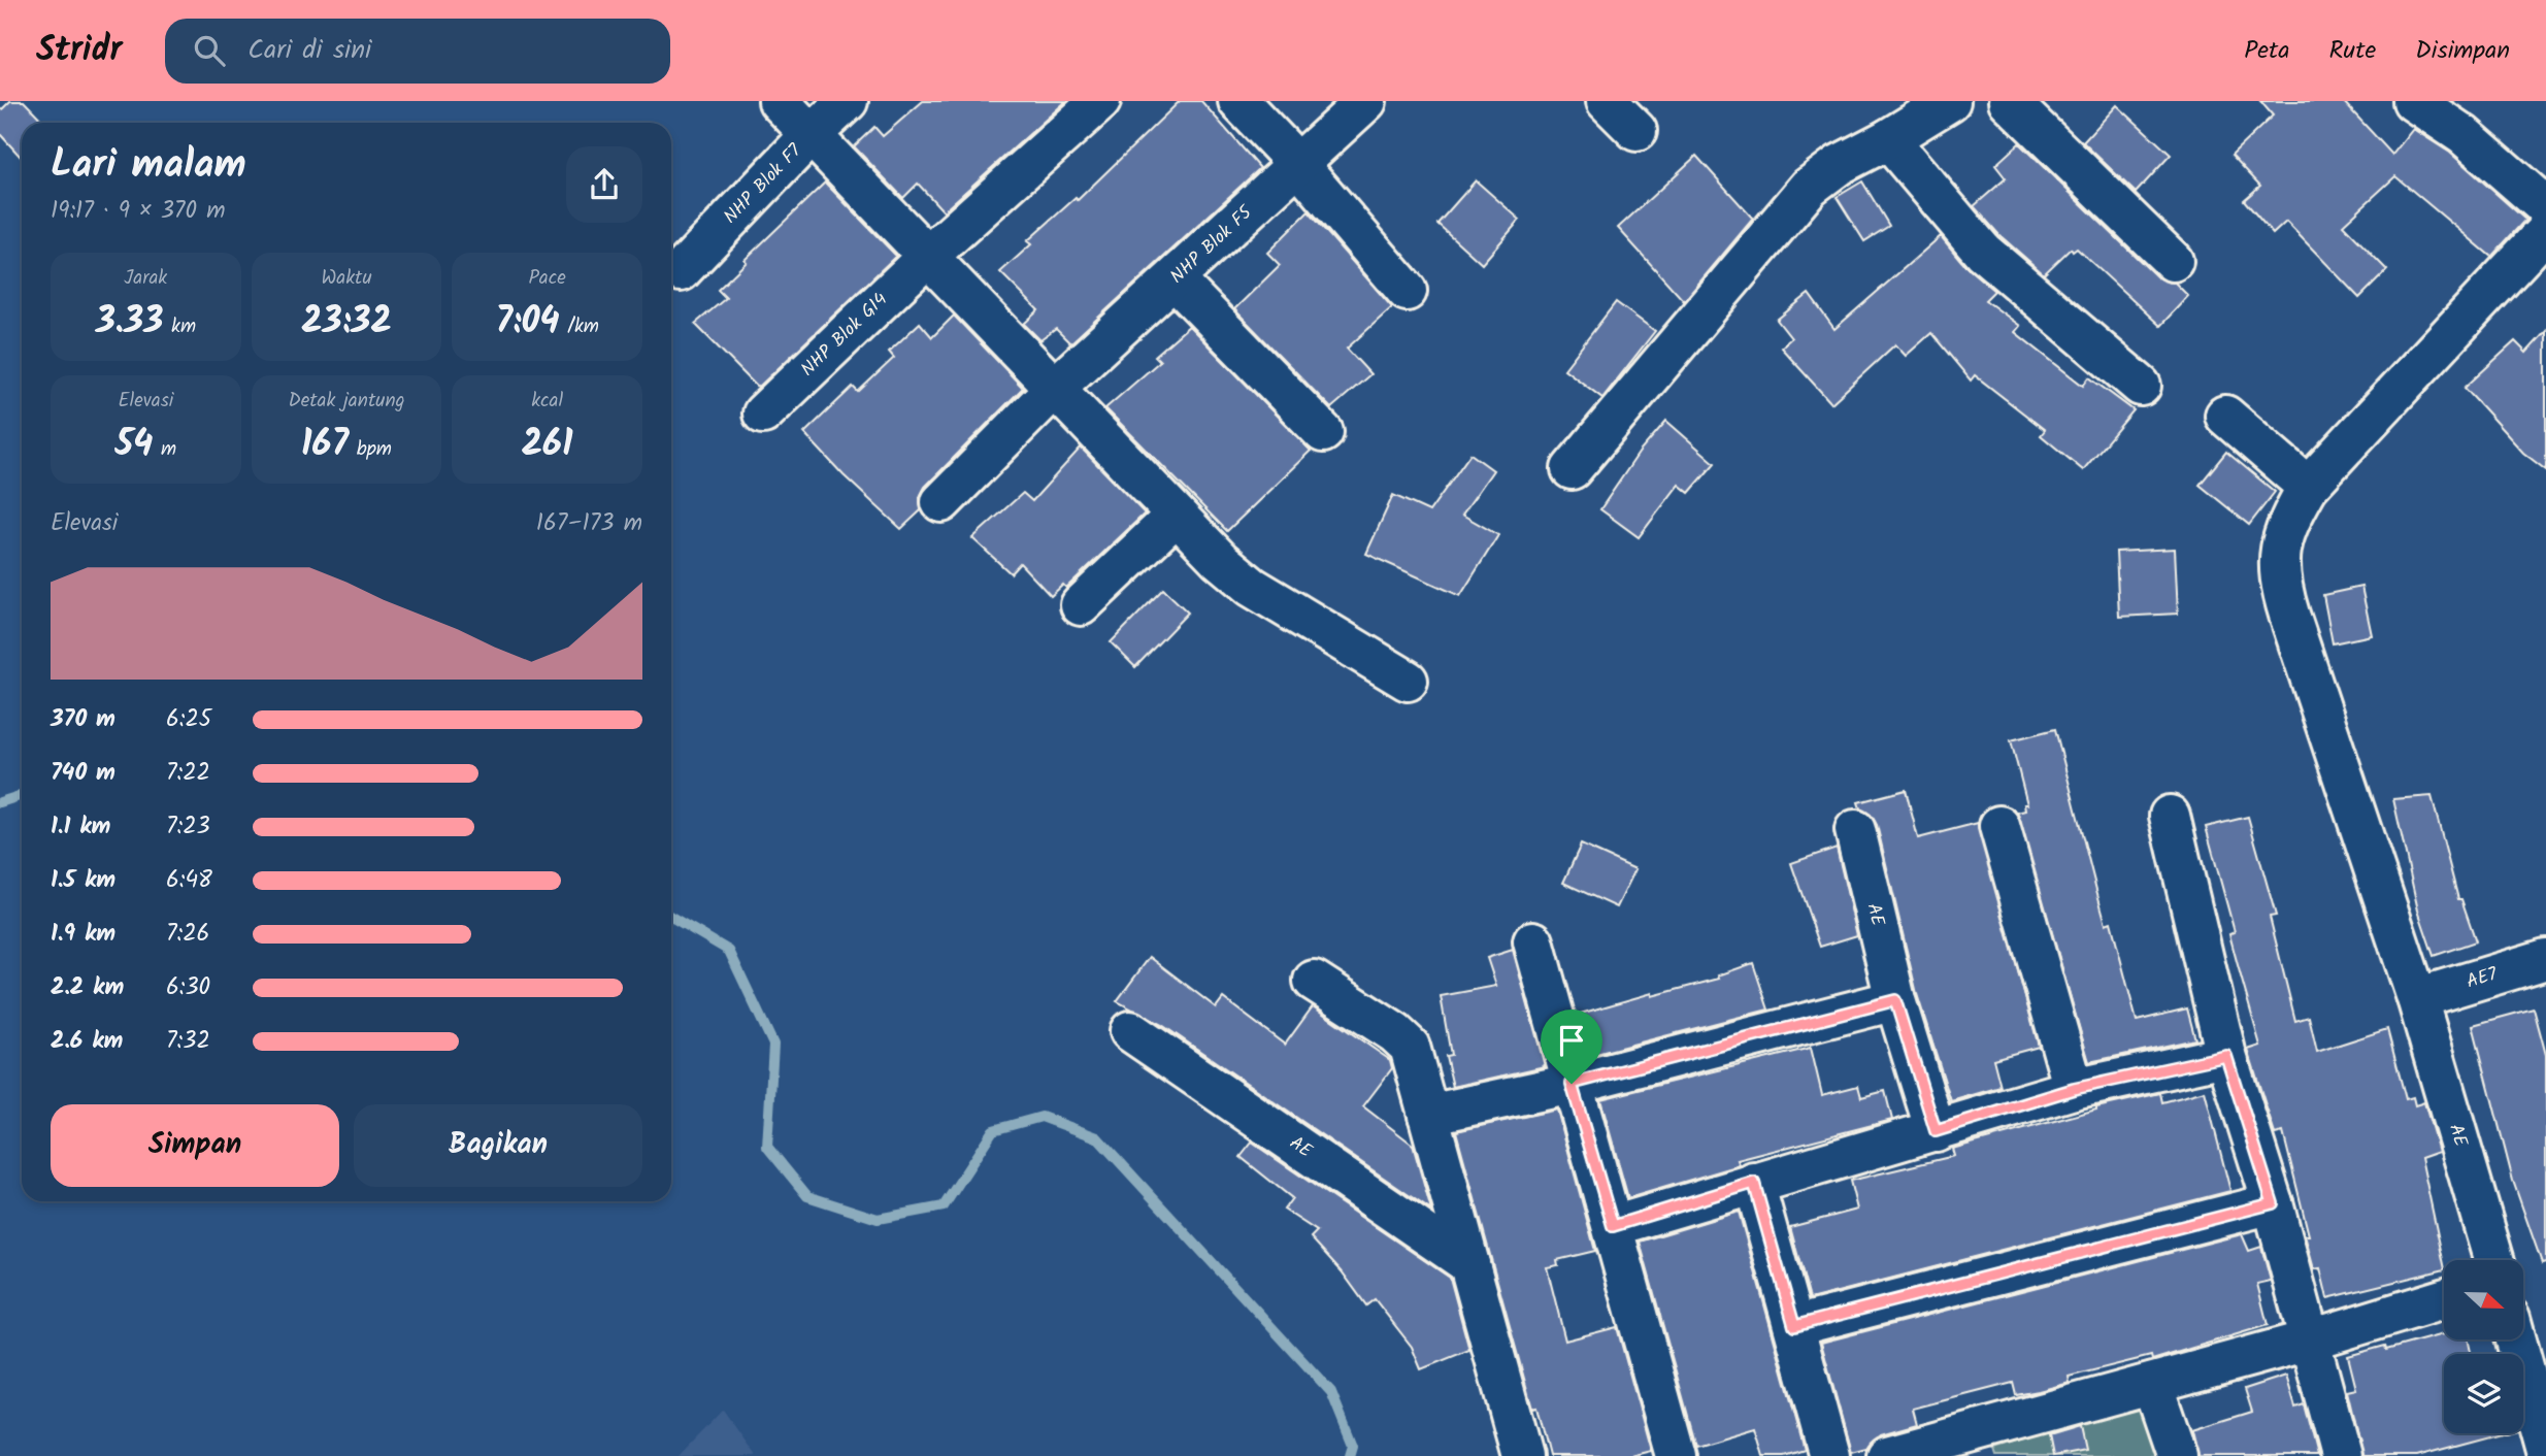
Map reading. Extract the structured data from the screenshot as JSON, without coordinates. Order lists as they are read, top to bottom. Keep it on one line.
{"streets":{"street":["NHP Blok F7","NHP Blok F5","NHP Blok G14","AE","AE7"]},"crossings":[["AE","AE7"]],"north":"right","page":{"header":"Stridr","search":"Cari di sini","nav":["Peta","Rute","Disimpan"],"heading":["Lari malam","19:17 · 9 × 370 m"],"stats":[["Jarak","3.33 km"],["Waktu","23:32"],["Pace","7:04 /km"],["Elevasi","54 m"],["Detak jantung","167 bpm"],["kcal","261"]],"chart":["Elevasi","167–173 m"],"list":[{"name":"370 m","note":"6:25"},{"name":"740 m","note":"7:22"},{"name":"1.1 km","note":"7:23"},{"name":"1.5 km","note":"6:48"},{"name":"1.9 km","note":"7:26"},{"name":"2.2 km","note":"6:30"},{"name":"2.6 km","note":"7:32"}],"buttons":["Simpan","Bagikan"]}}
